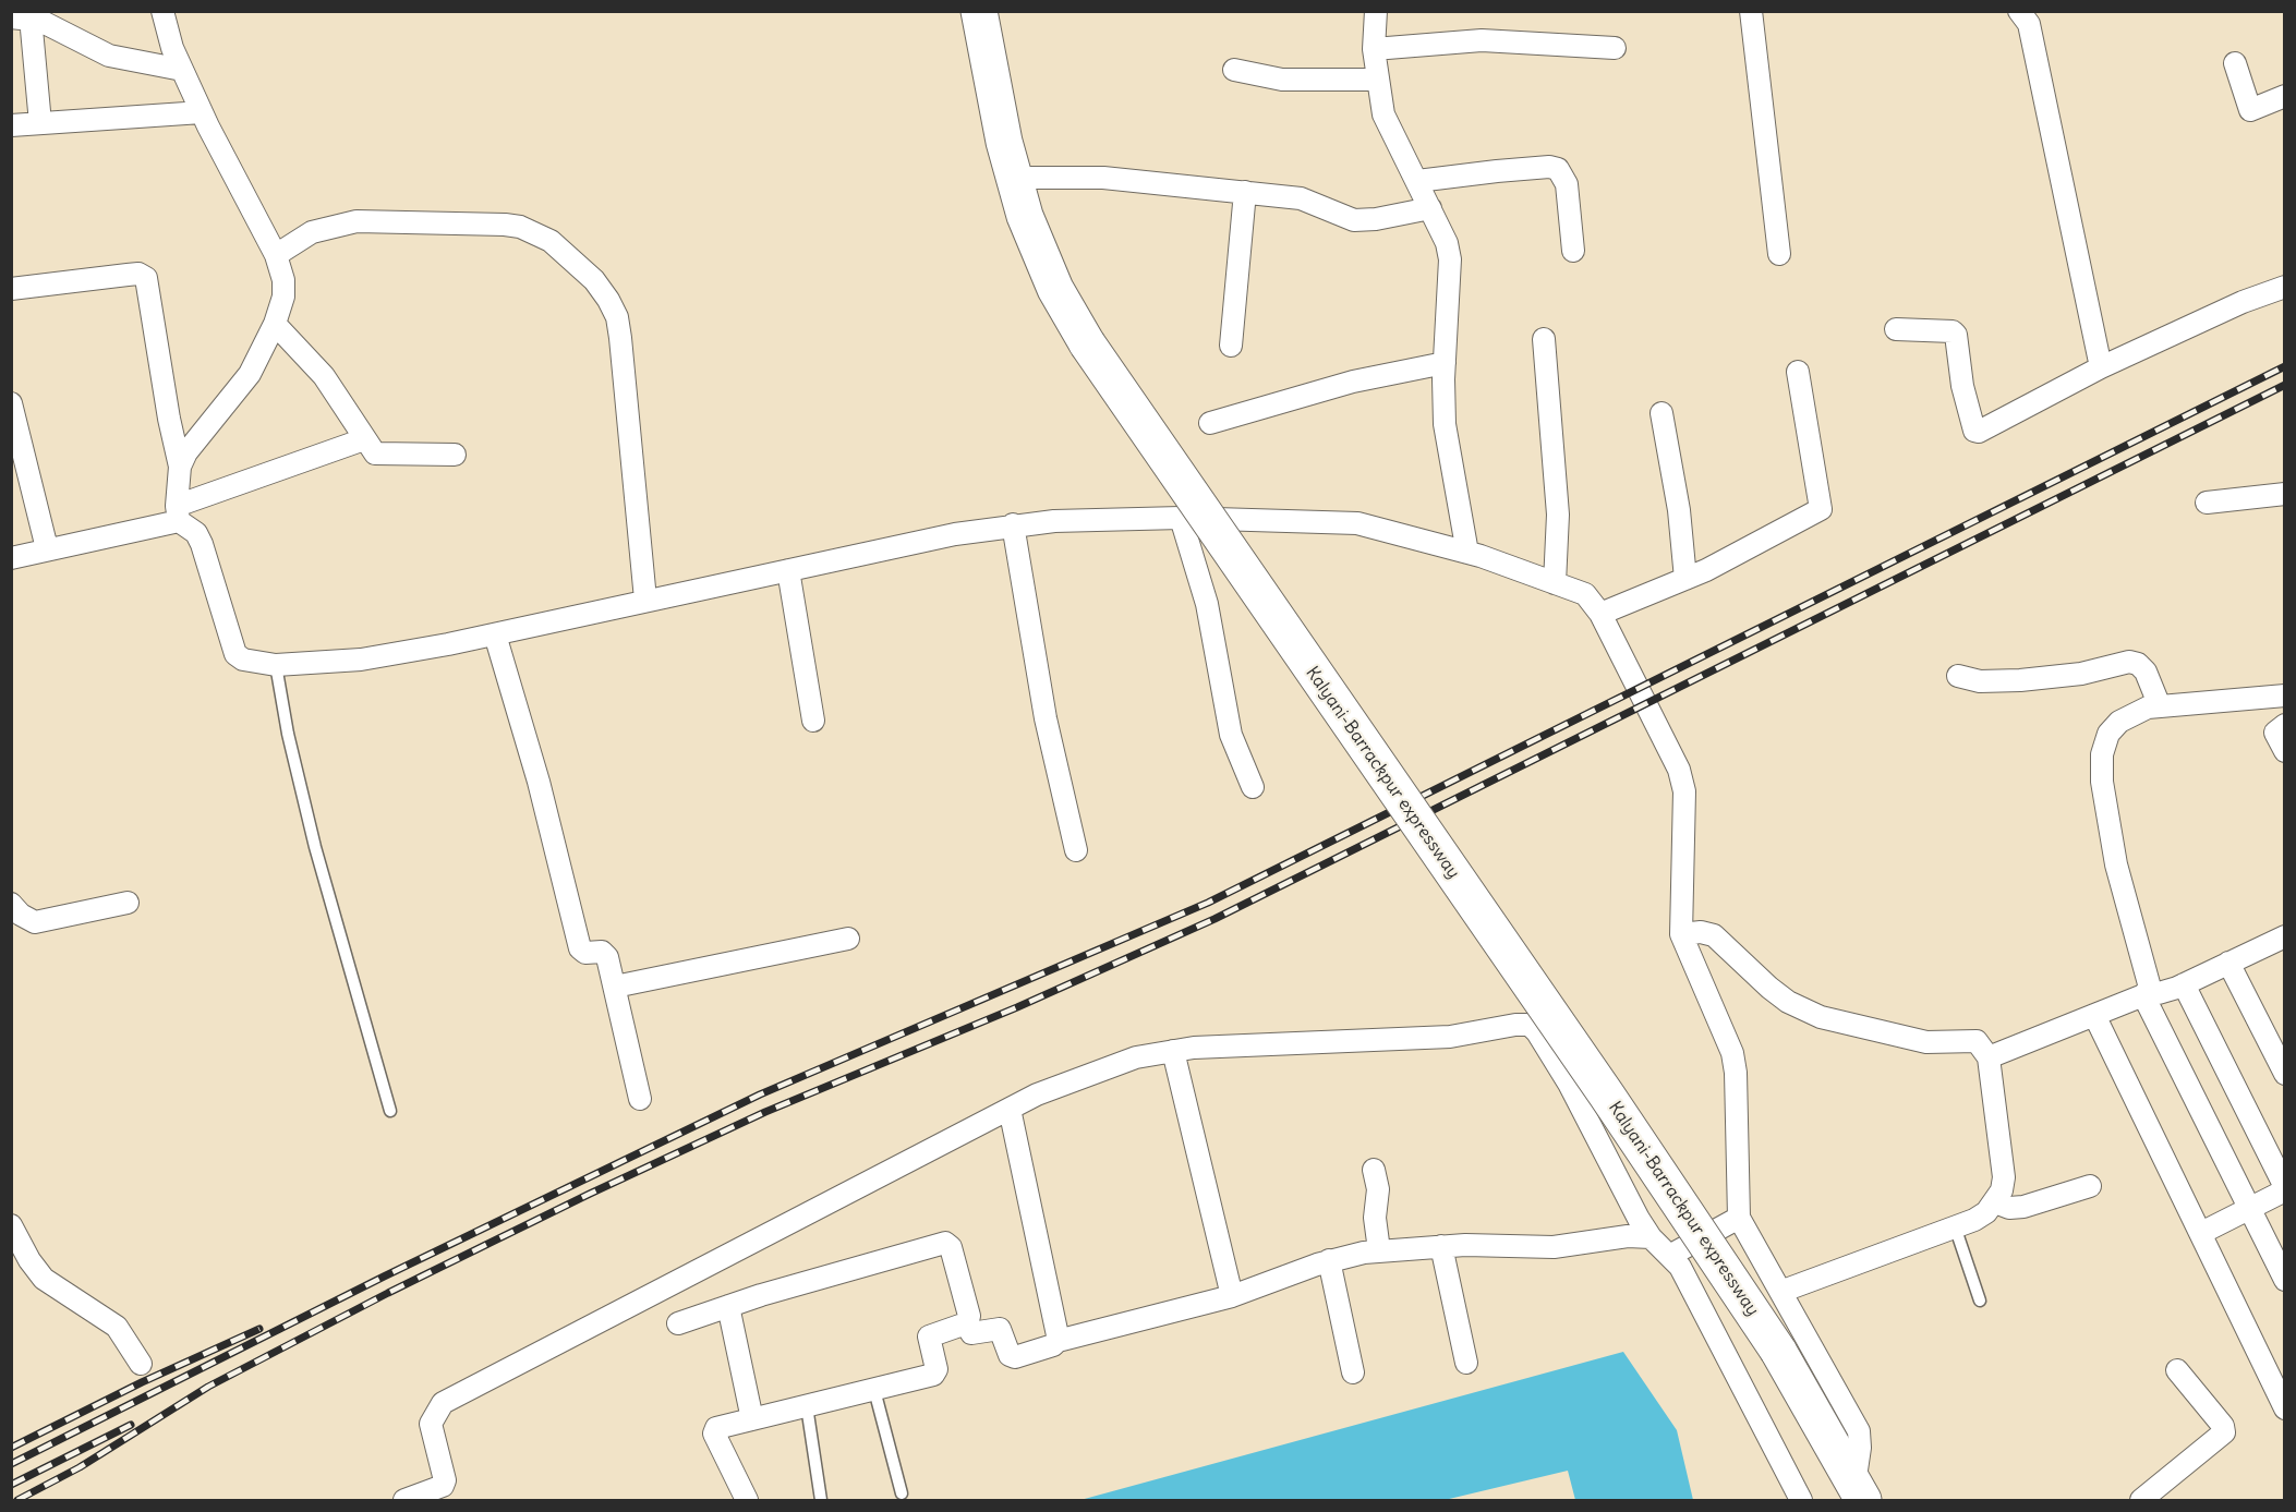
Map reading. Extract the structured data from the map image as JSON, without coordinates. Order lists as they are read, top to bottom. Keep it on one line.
{"streets":{"highway":["Kalyani-Barrackpur expressway"]}}
